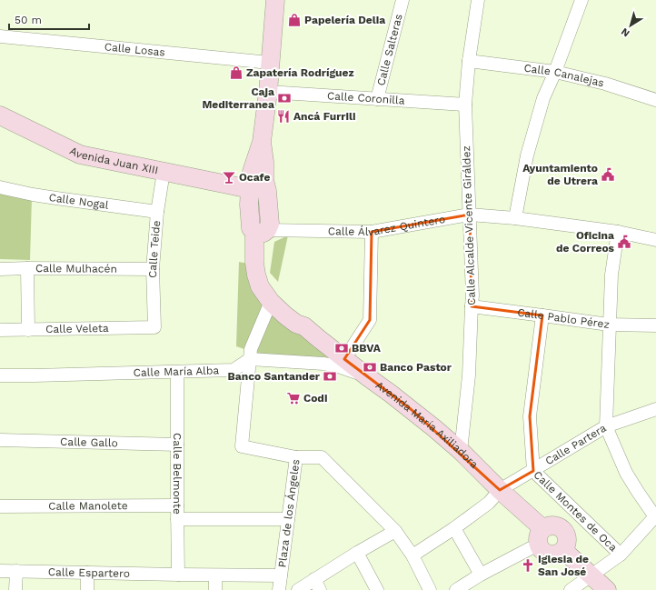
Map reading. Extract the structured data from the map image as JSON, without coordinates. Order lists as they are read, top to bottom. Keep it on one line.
{"streets":{"street":["Calle Losas","Calle Salteras","Calle Canalejas","Calle Coronilla","Avenida Juan XIII","Calle Nogal","Calle Álvarez Quintero","Calle Alcalde Vicente Giráldez","Calle Teide","Calle Mulhacén","Calle Pablo Pérez","Calle Veleta","Calle María Alba","Avenida María Axiliadora","Calle Gallo","Calle Partera","Calle Belmonte","Calle Manolete","Calle Montes de Oca","Plaza de los Ángeles","Calle Espartero"]},"crossings":[["Calle Salteras","Calle Coronilla"],["Calle Canalejas","Calle Alcalde Vicente Giráldez"],["Calle Coronilla","Calle Alcalde Vicente Giráldez"],["Avenida Juan XIII","Calle Teide"],["Calle Nogal","Calle Teide"],["Calle Álvarez Quintero","Calle Alcalde Vicente Giráldez"],["Calle Álvarez Quintero","Avenida María Axiliadora"],["Calle Alcalde Vicente Giráldez","Calle Pablo Pérez"],["Calle Alcalde Vicente Giráldez","Avenida María Axiliadora"],["Calle Teide","Calle Mulhacén"],["Calle Teide","Calle Veleta"],["Calle Pablo Pérez","Calle Montes de Oca"],["Calle María Alba","Calle Belmonte"],["Avenida María Axiliadora","Calle Partera"],["Calle Gallo","Calle Belmonte"],["Calle Partera","Calle Montes de Oca"],["Calle Partera","Plaza de los Ángeles"],["Calle Belmonte","Calle Manolete"],["Calle Belmonte","Calle Espartero"],["Plaza de los Ángeles","Calle Espartero"]],"places":{"shop":["Papelería Delia","Zapatería Rodríguez"],"bank":["Caja Mediterranea","BBVA","Banco Pastor","Banco Santander"],"restaurant":["Ancá Furrili"],"public building":["Ayuntamiento de Utrera","Oficina de Correos"],"bar":["Ocafe"],"supermarket":["Codi"],"church":["Iglesia de San José"]},"scale_bar":"50 m","north":"bottom left"}
